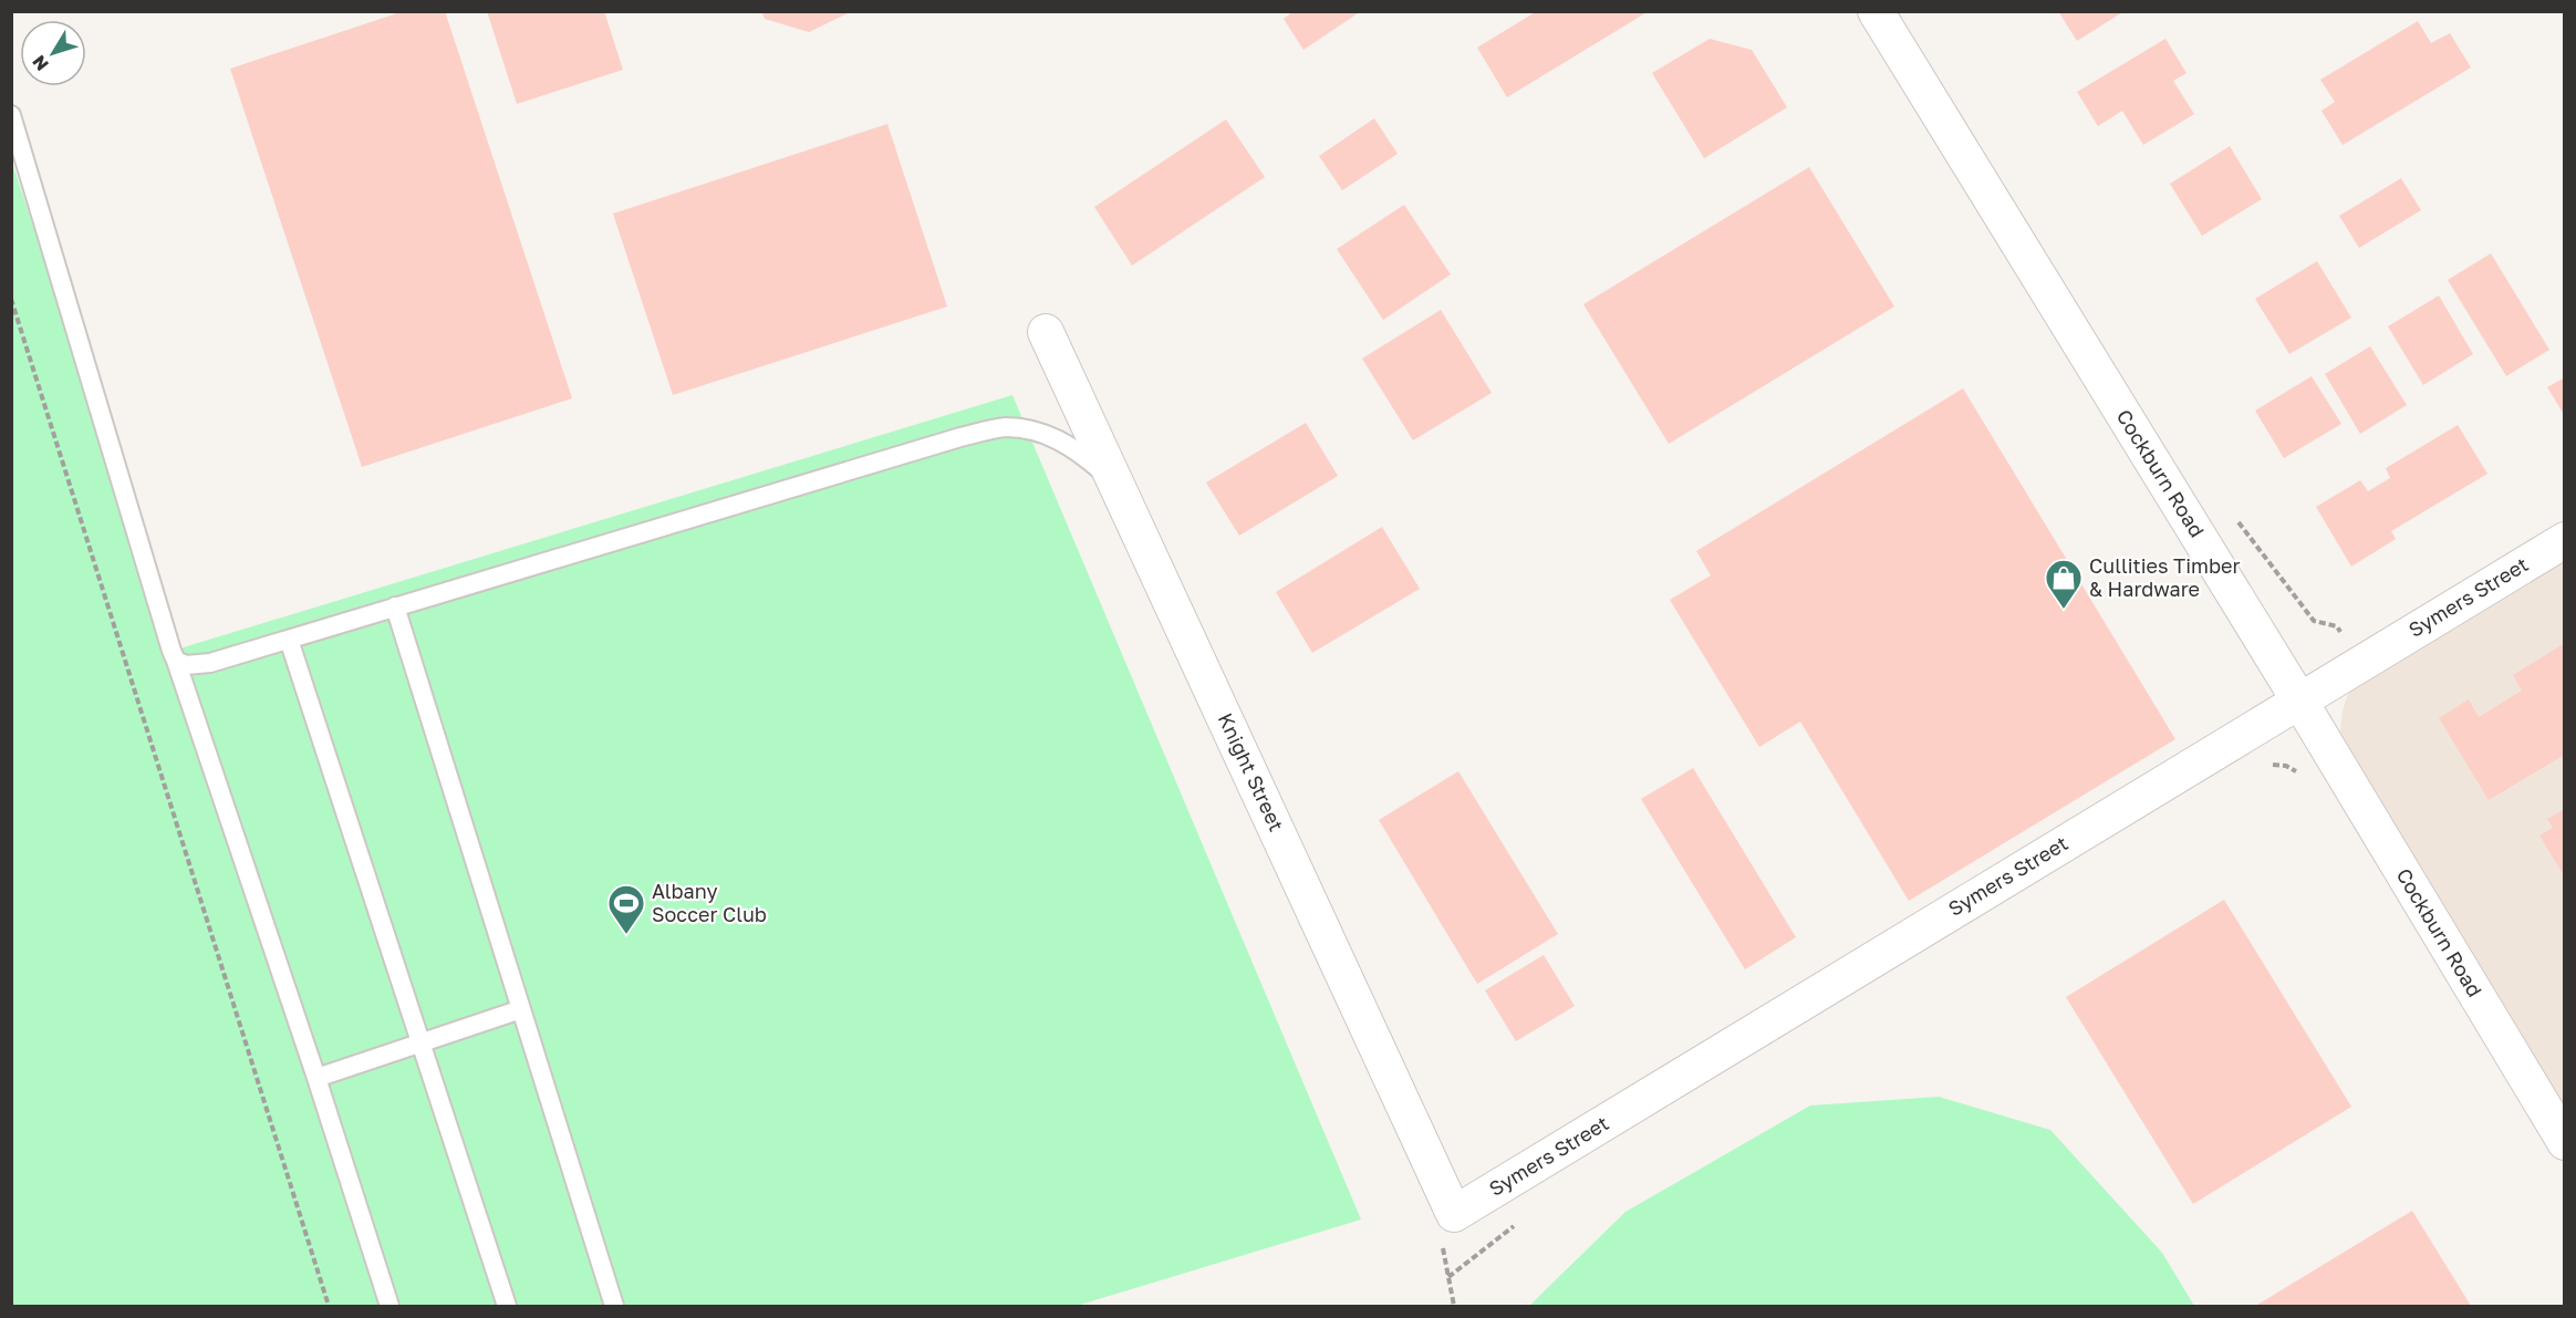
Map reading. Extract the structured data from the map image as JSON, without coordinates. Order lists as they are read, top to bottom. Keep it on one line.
{"streets":{"street":["Cockburn Road","Symers Street","Knight Street"]},"crossings":[["Cockburn Road","Symers Street"],["Symers Street","Knight Street"]],"places":{"shop":["Cullities Timber & Hardware"],"sports":["Albany Soccer Club"]},"north":"bottom left"}
